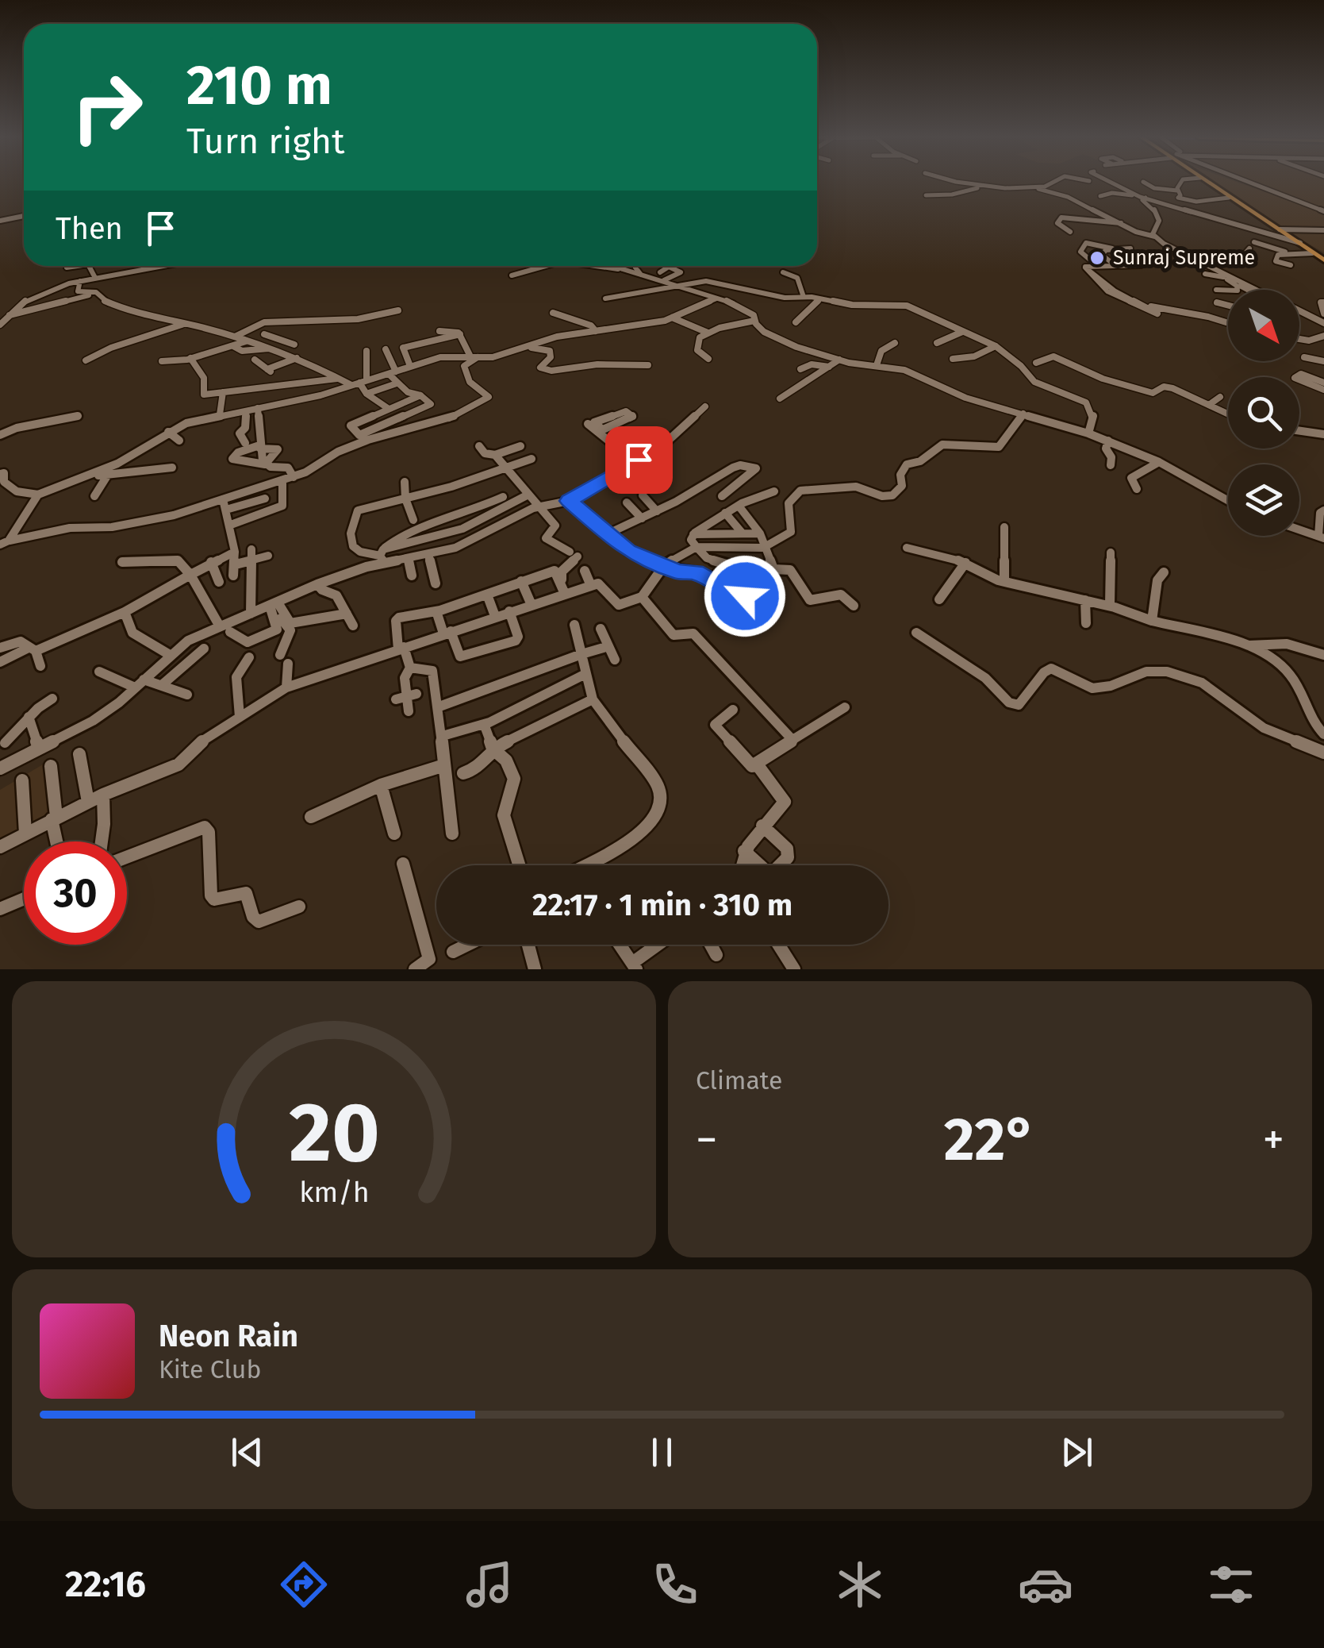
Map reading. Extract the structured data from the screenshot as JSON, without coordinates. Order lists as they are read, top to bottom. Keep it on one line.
{"places":["Sunraj Supreme"],"north":"bottom right","page":{"turn":["210 m","Turn right"],"then":"Then","limit":"30","trip":"22:17 · 1 min · 310 m","tile":"Climate","heat":["−","22°","+"],"song":["Neon Rain","Kite Club"],"tabs":"22:16","gauge":["20","km/h"]}}
